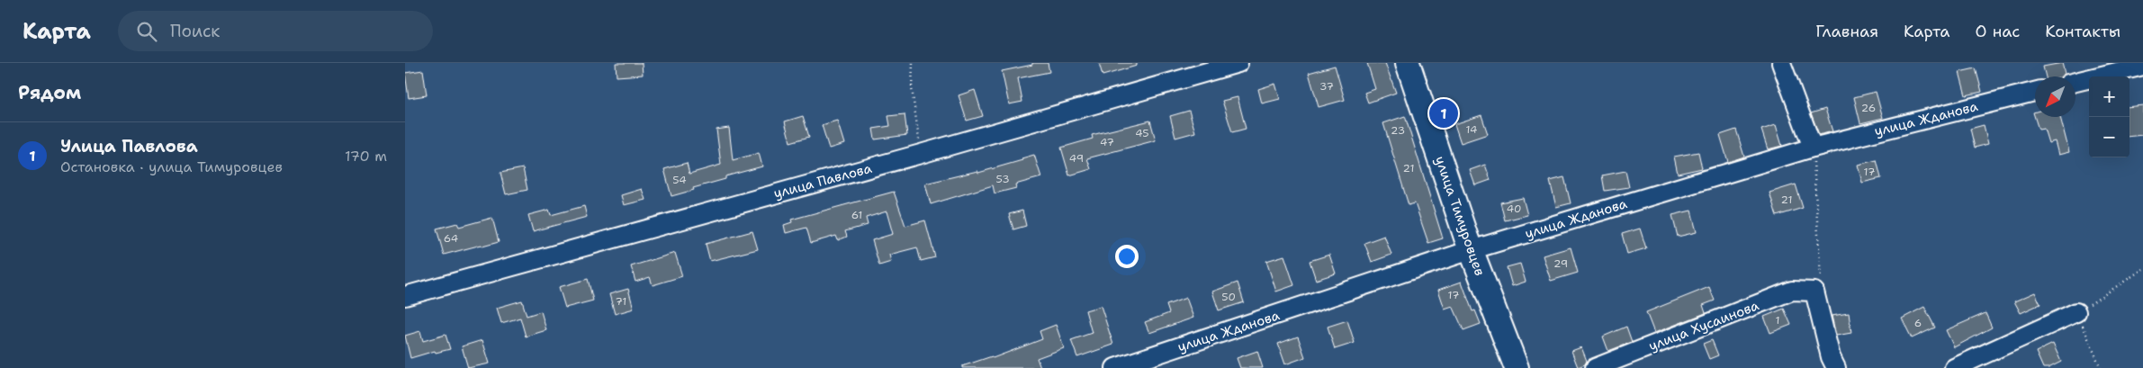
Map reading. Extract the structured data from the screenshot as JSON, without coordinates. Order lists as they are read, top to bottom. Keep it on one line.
{"streets":{"main road":["улица Тимуровцев"],"street":["улица Жданова","улица Павлова","улица Хусаинова"]},"crossings":[["улица Жданова","улица Тимуровцев"]],"house_numbers":["37","26","14","23","45","47","49","21","17","53","54","21","40","61","64","29","17","50","71","1","6"],"north":"bottom left","page":{"header":"Карта","search":"Поиск","nav":["Главная","Карта","О нас","Контакты"],"heading":"Рядом","map_buttons":["+","−"],"pins":"1","list":[{"mark":"1","name":"Улица Павлова","note":"Остановка · улица Тимуровцев","value":"170 m"}]}}
